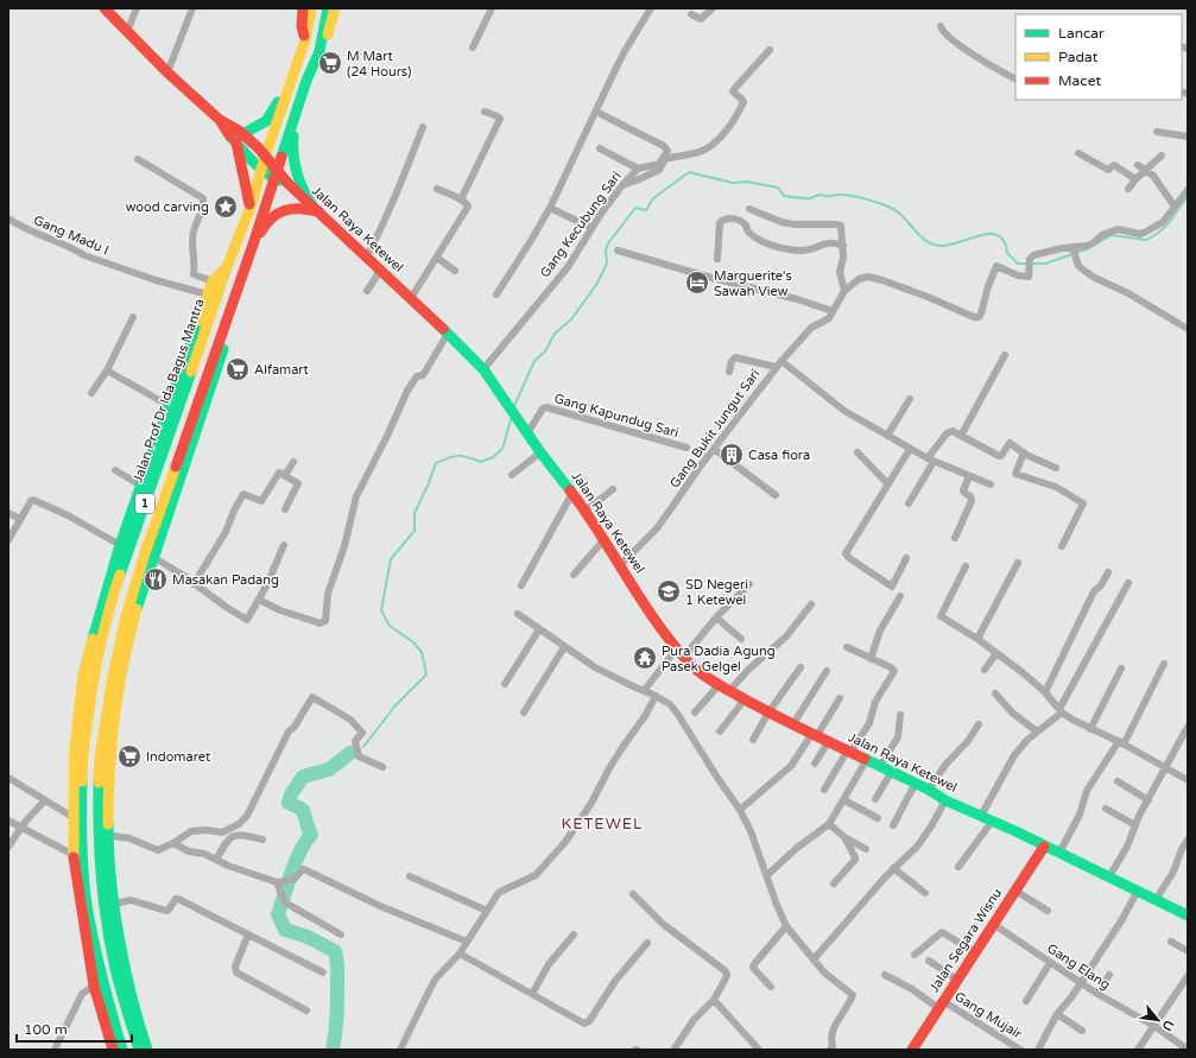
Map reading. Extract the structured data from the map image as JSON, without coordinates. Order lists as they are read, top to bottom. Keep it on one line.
{"streets":{"main road":["Jalan Raya Ketewel","Jalan Prof Dr Ida Bagus Mantra","1","Jalan Segara Wisnu"],"street":["Gang Kecubung Sari","Gang Madu I","Gang Kapundug Sari","Gang Bukit Jungut Sari","Gang Elang","Gang Mujair"]},"crossings":[["Gang Kecubung Sari","Jalan Raya Ketewel"],["Jalan Raya Ketewel","Jalan Prof Dr Ida Bagus Mantra"],["Jalan Raya Ketewel","Gang Kapundug Sari"],["Jalan Raya Ketewel","Gang Bukit Jungut Sari"],["Jalan Raya Ketewel","1"],["Jalan Raya Ketewel","Jalan Segara Wisnu"],["Jalan Prof Dr Ida Bagus Mantra","1"],["Jalan Segara Wisnu","Gang Elang"],["Jalan Segara Wisnu","Gang Mujair"]],"districts":["KETEWEL"],"places":{"supermarket":["M Mart (24 Hours)","Alfamart","Indomaret"],"place":["wood carving"],"hotel":["Marguerite's Sawah View"],"building":["Casa fiora"],"restaurant":["Masakan Padang"],"school or university":["SD Negeri 1 Ketewel"],"temple":["Pura Dadia Agung Pasek Gelgel"]},"legend":["Lancar","Padat","Macet"],"scale_bar":"100 m","north":"bottom right"}
